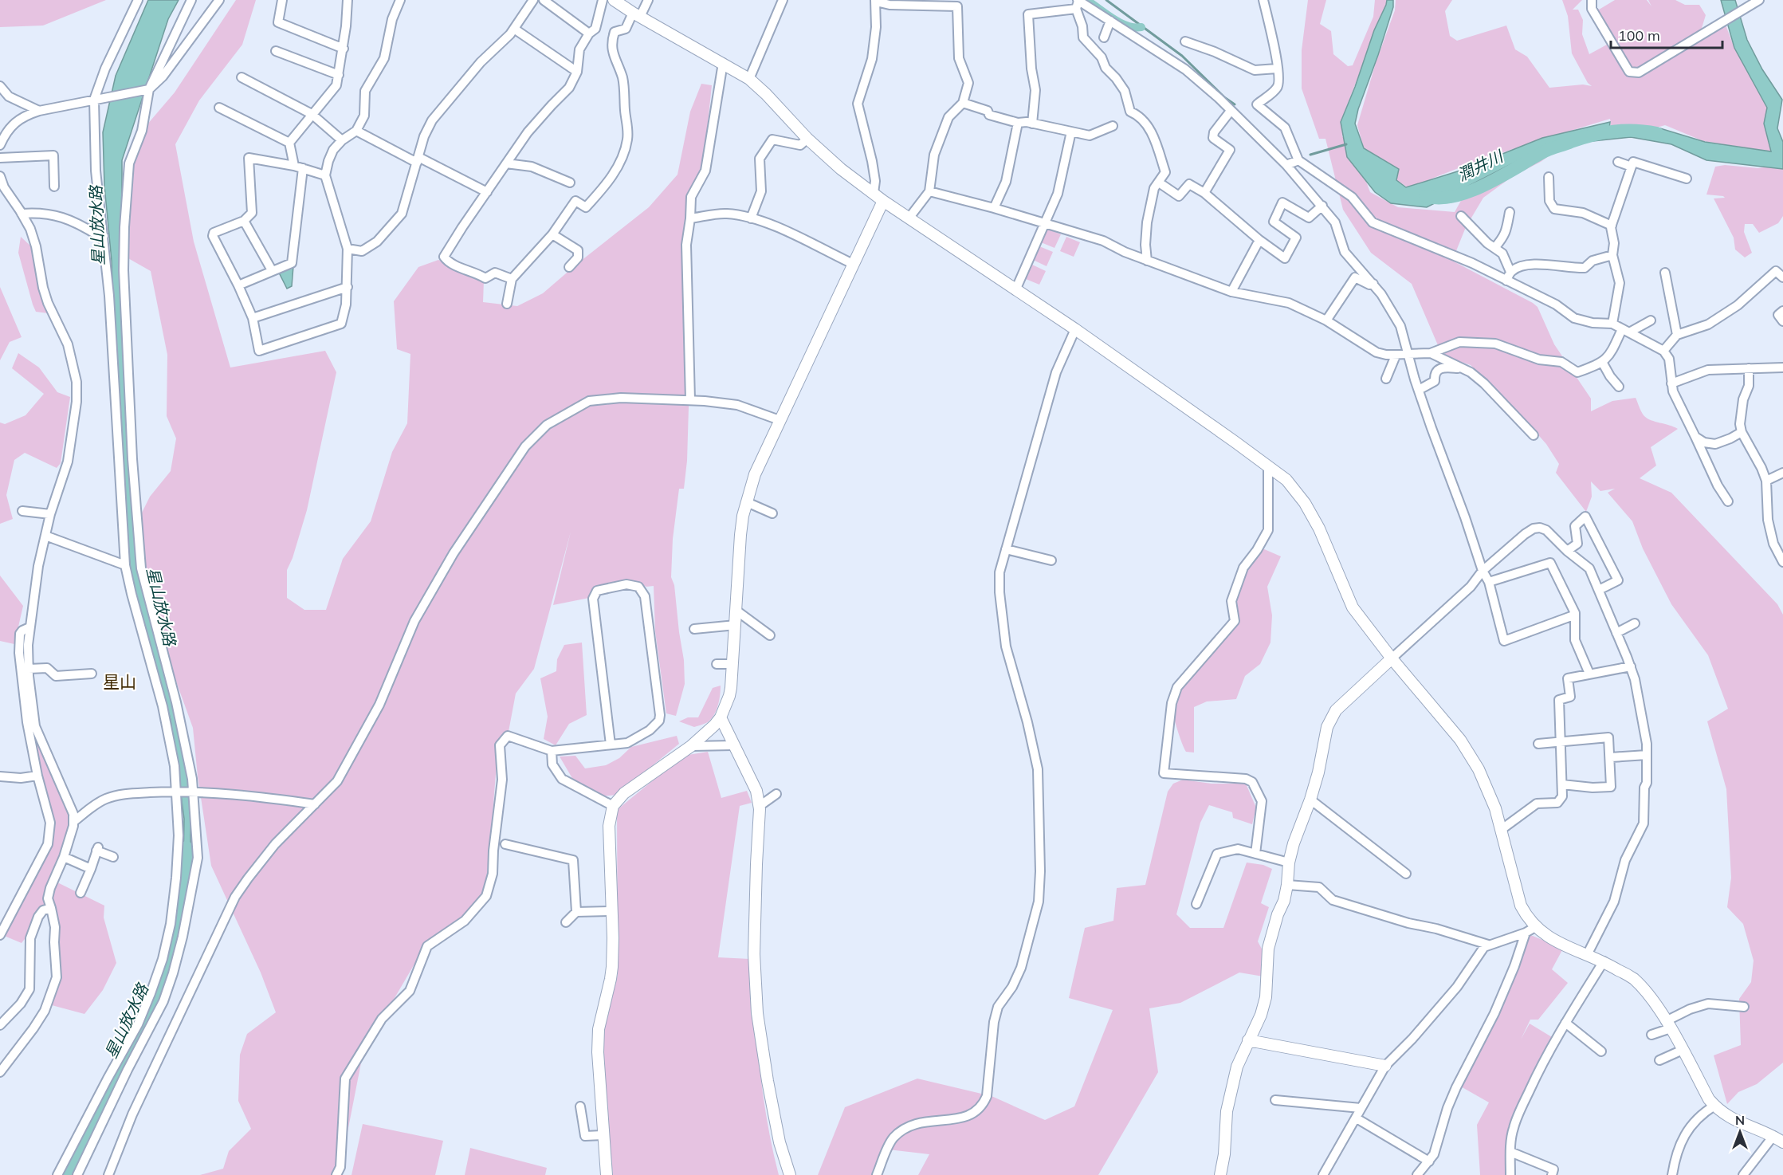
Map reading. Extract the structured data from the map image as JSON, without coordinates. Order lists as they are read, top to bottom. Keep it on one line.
{"districts":["星山"],"water":["潤井川","星山放水路"],"scale_bar":"100 m","north":"top"}
